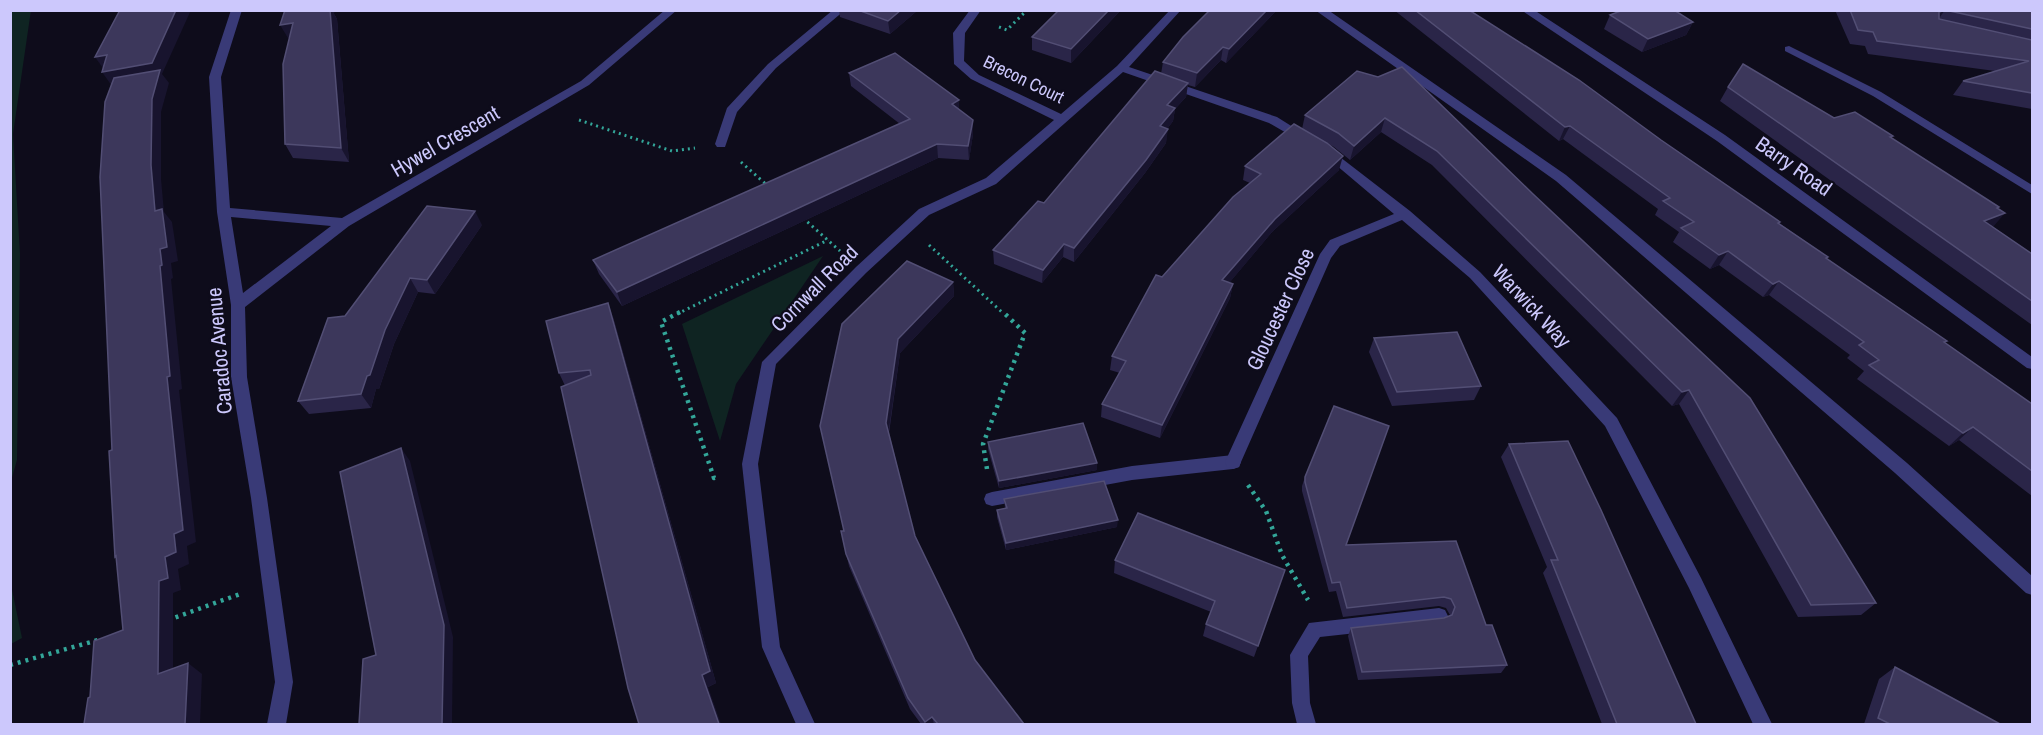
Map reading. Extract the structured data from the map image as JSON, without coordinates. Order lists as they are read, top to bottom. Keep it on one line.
{"streets":{"street":["Brecon Court","Hywel Crescent","Barry Road","Cornwall Road","Warwick Way","Gloucester Close","Caradoc Avenue"]},"crossings":[["Brecon Court","Cornwall Road"],["Hywel Crescent","Caradoc Avenue"],["Cornwall Road","Warwick Way"],["Warwick Way","Gloucester Close"]]}
